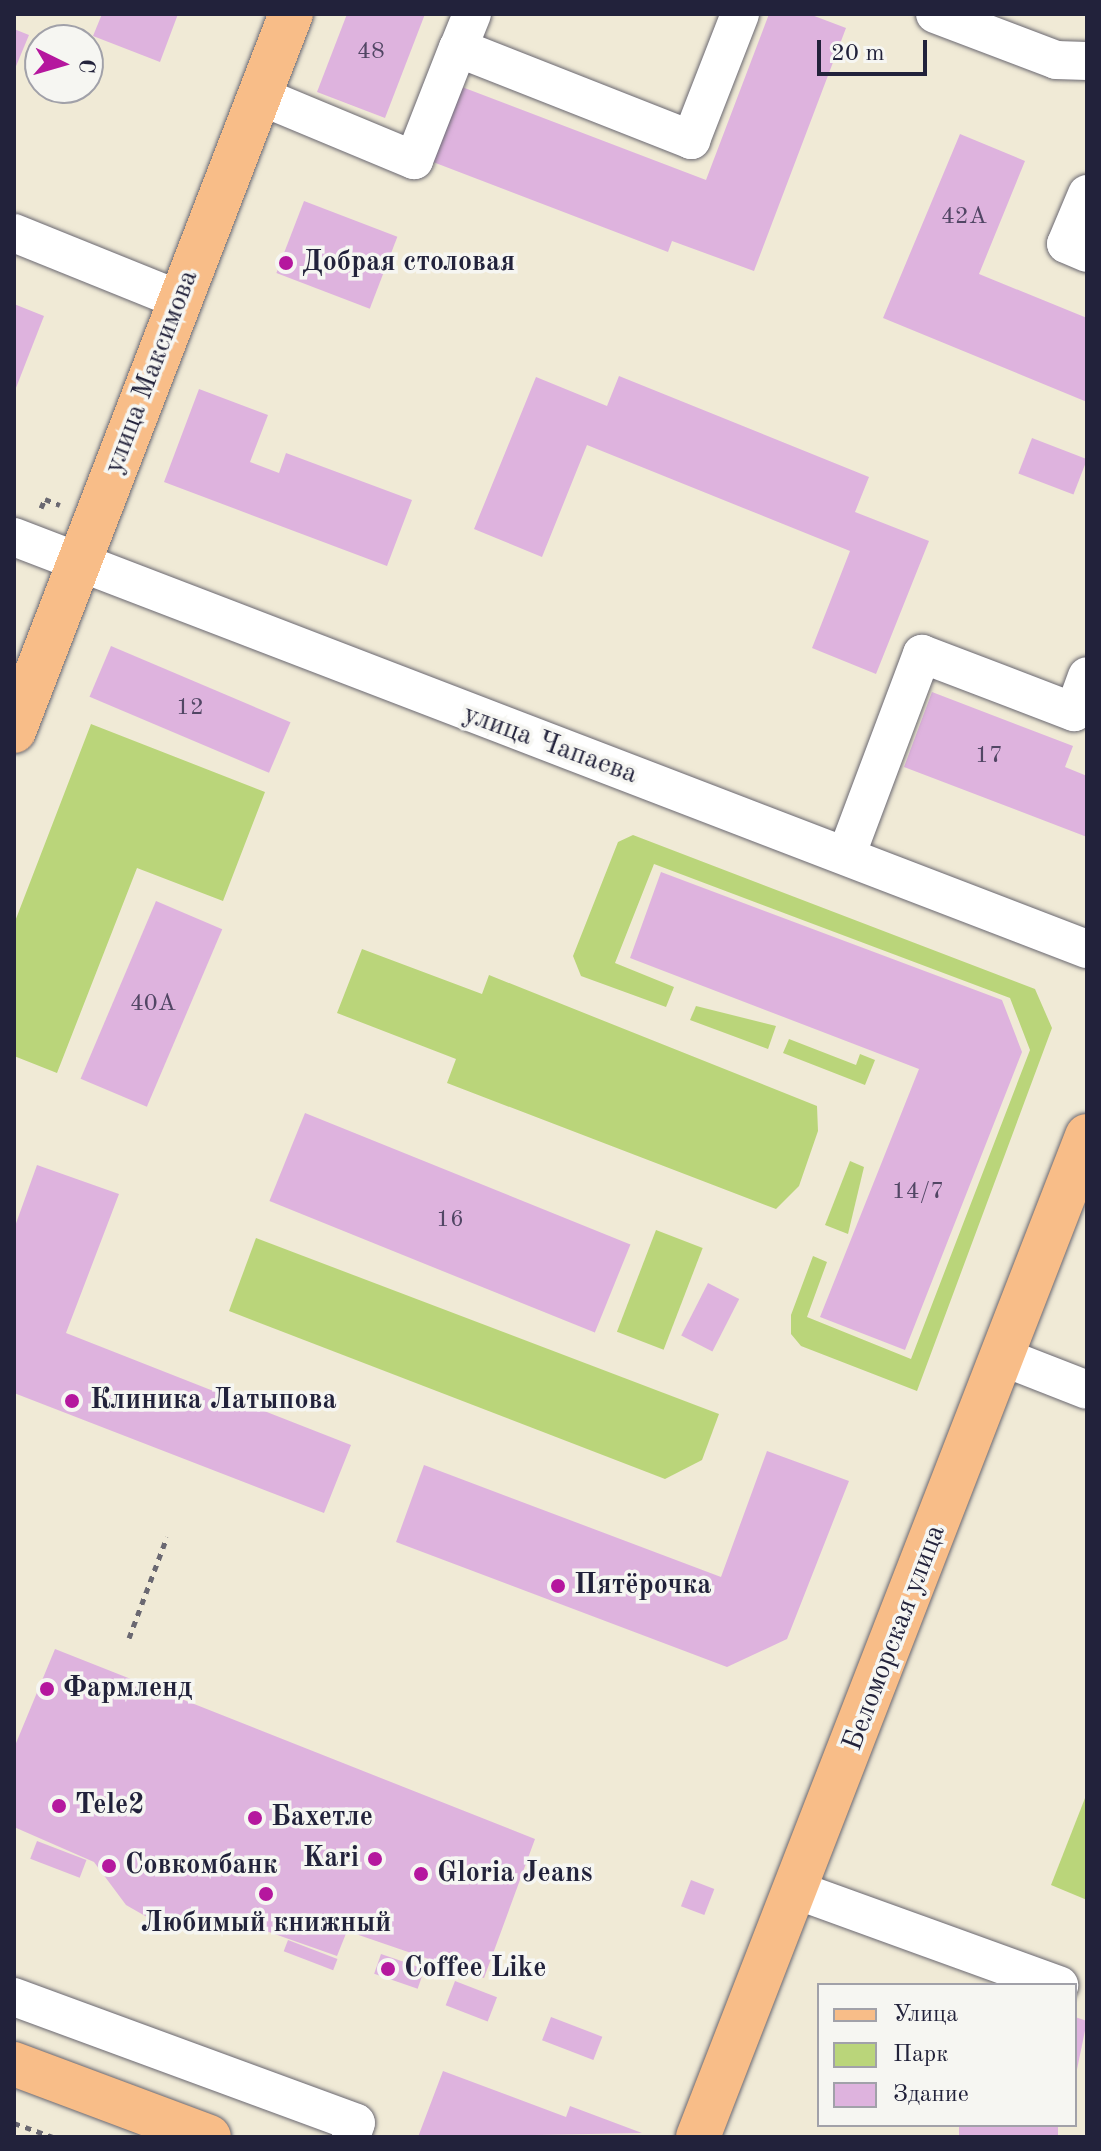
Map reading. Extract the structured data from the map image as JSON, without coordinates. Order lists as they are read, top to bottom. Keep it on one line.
{"streets":{"main road":["улица Максимова","Беломорская улица"],"street":["улица Чапаева"]},"crossings":[["улица Максимова","улица Чапаева"]],"places":["Добрая столовая","Клиника Латыпова","Пятёрочка","Фармленд","Tele2","Бахетле","Kari","Совкомбанк","Gloria Jeans","Любимый книжный","Coffee Like"],"house_numbers":["48","42А","12","17","40А","14/7","16"],"legend":["Улица","Парк","Здание"],"scale_bar":"20 m","north":"right"}
